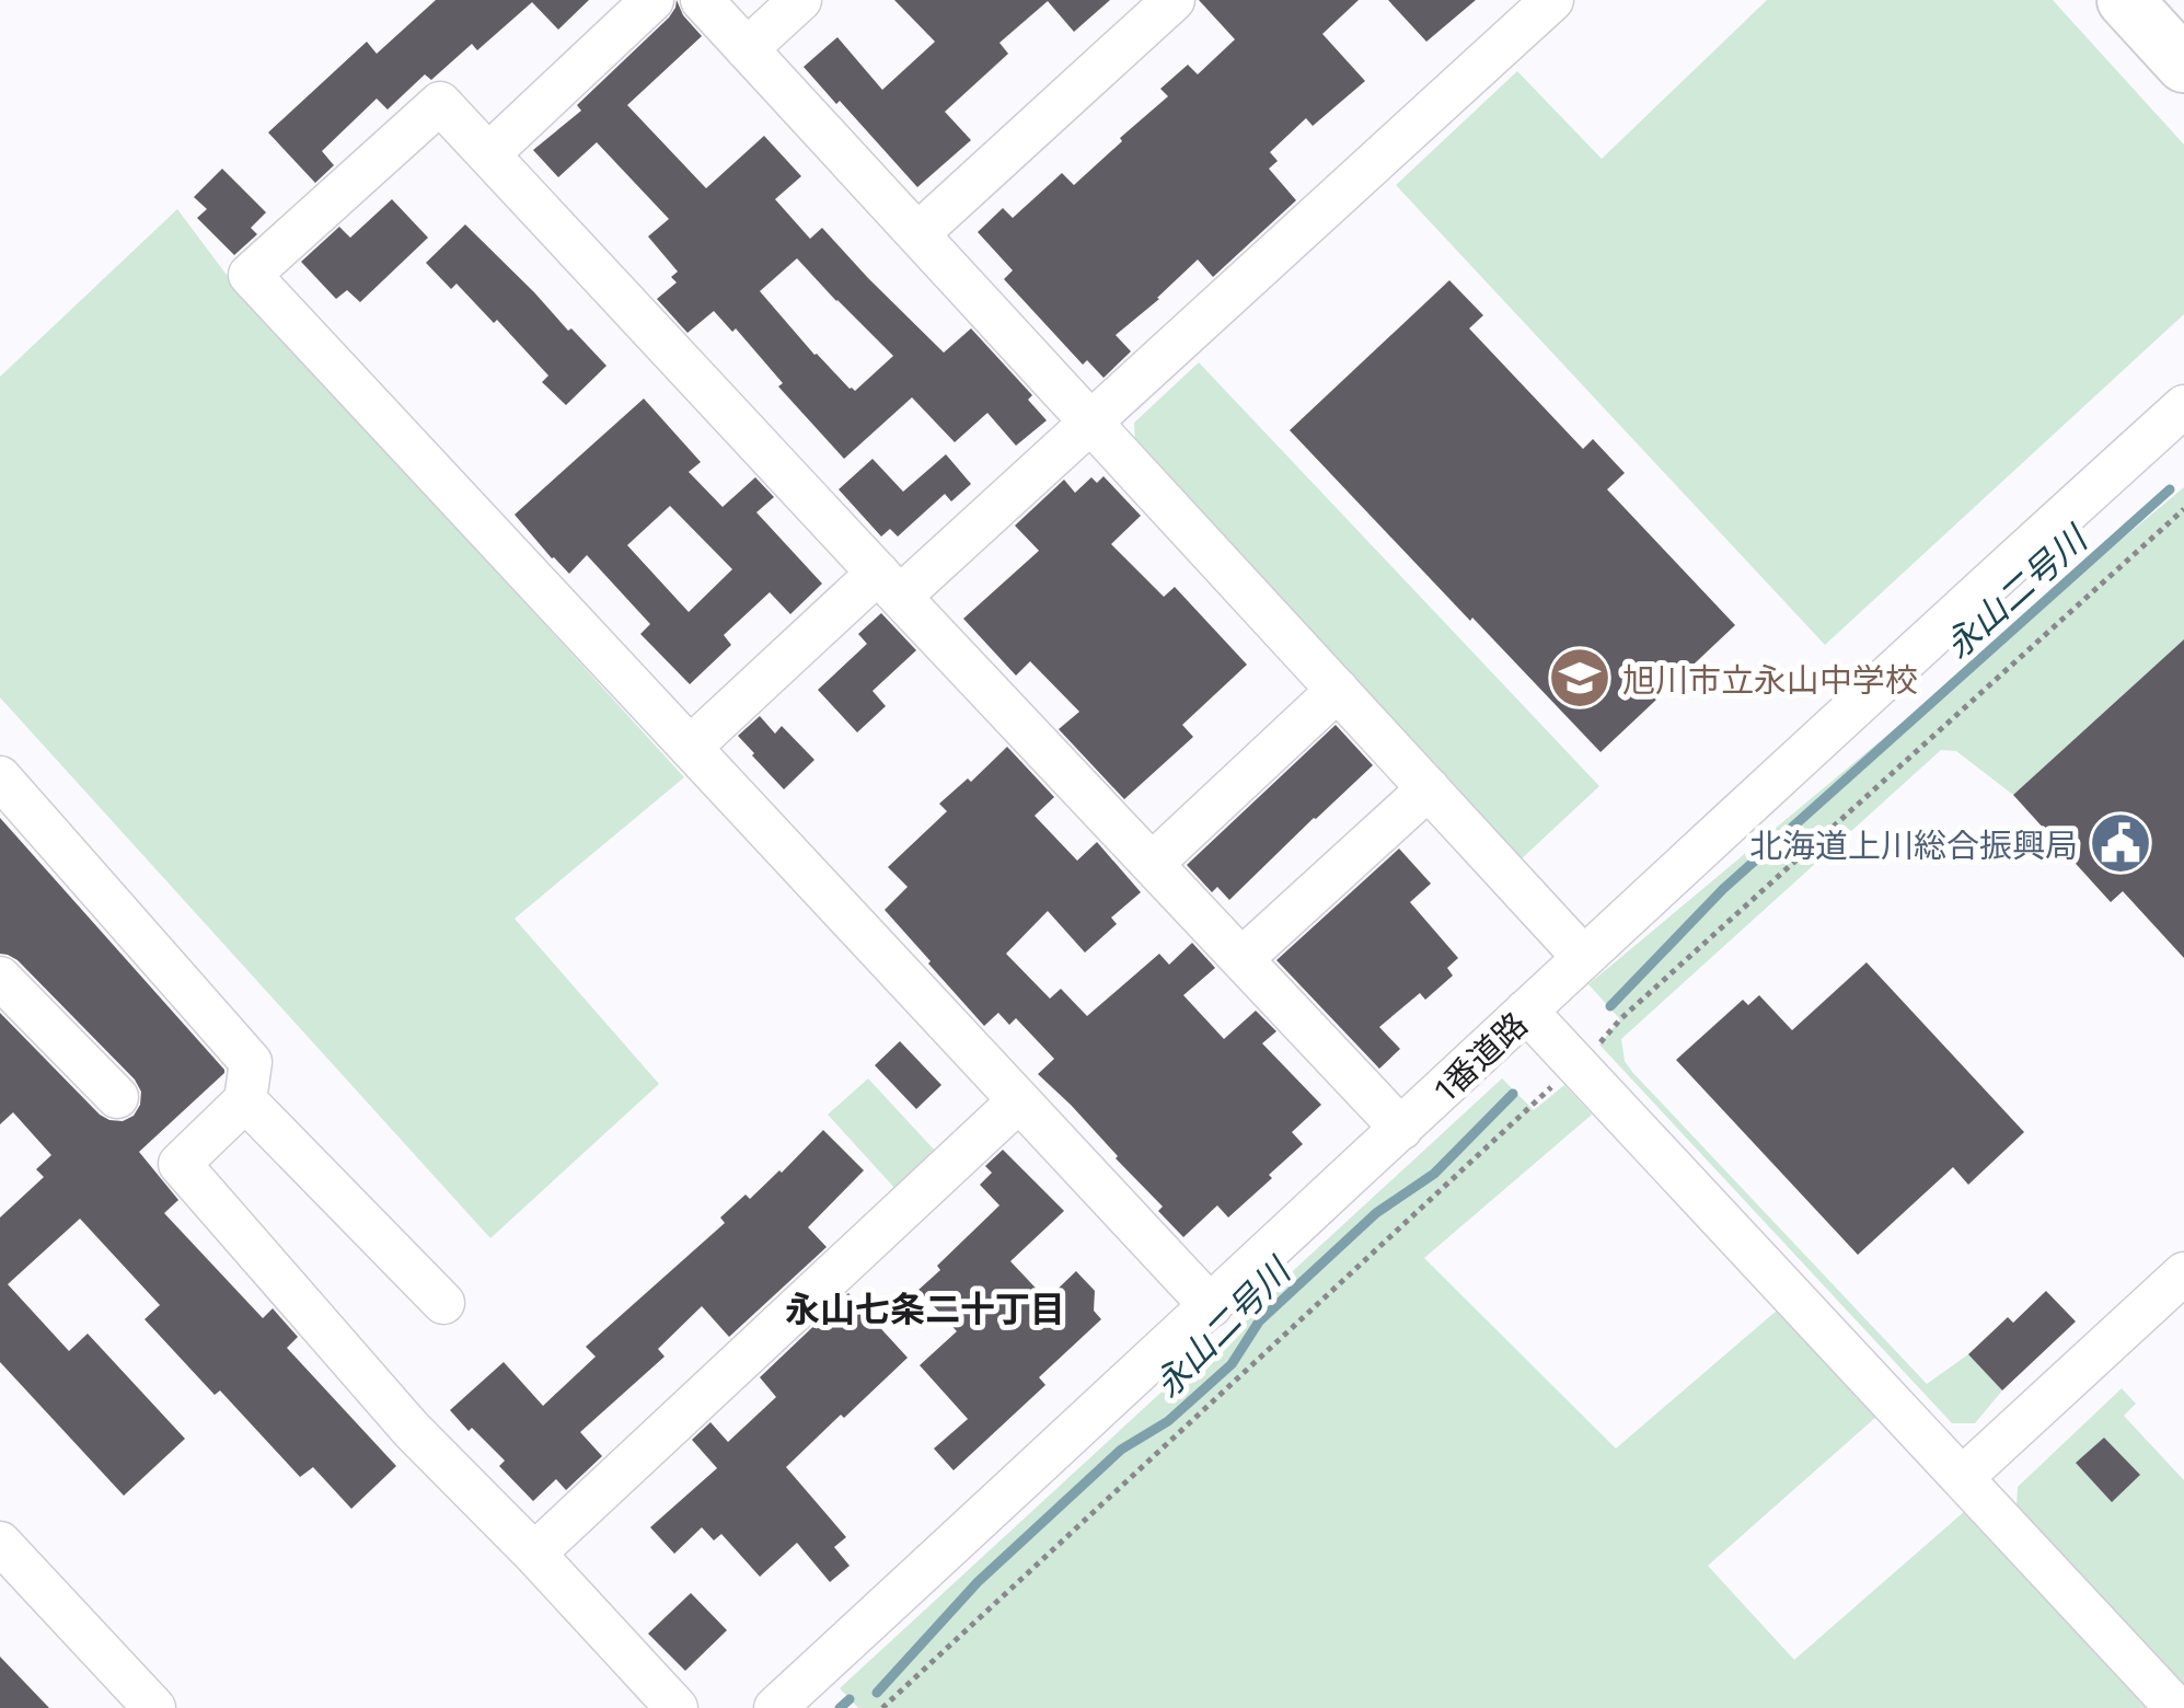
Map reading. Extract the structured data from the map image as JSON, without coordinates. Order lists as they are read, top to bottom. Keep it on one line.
{"streets":{"street":["1番道路"]},"districts":["永山七条二十丁目"],"water":["永山二号川"],"places":{"school or university":["旭川市立永山中学校"],"public building":["北海道上川総合振興局"]}}
